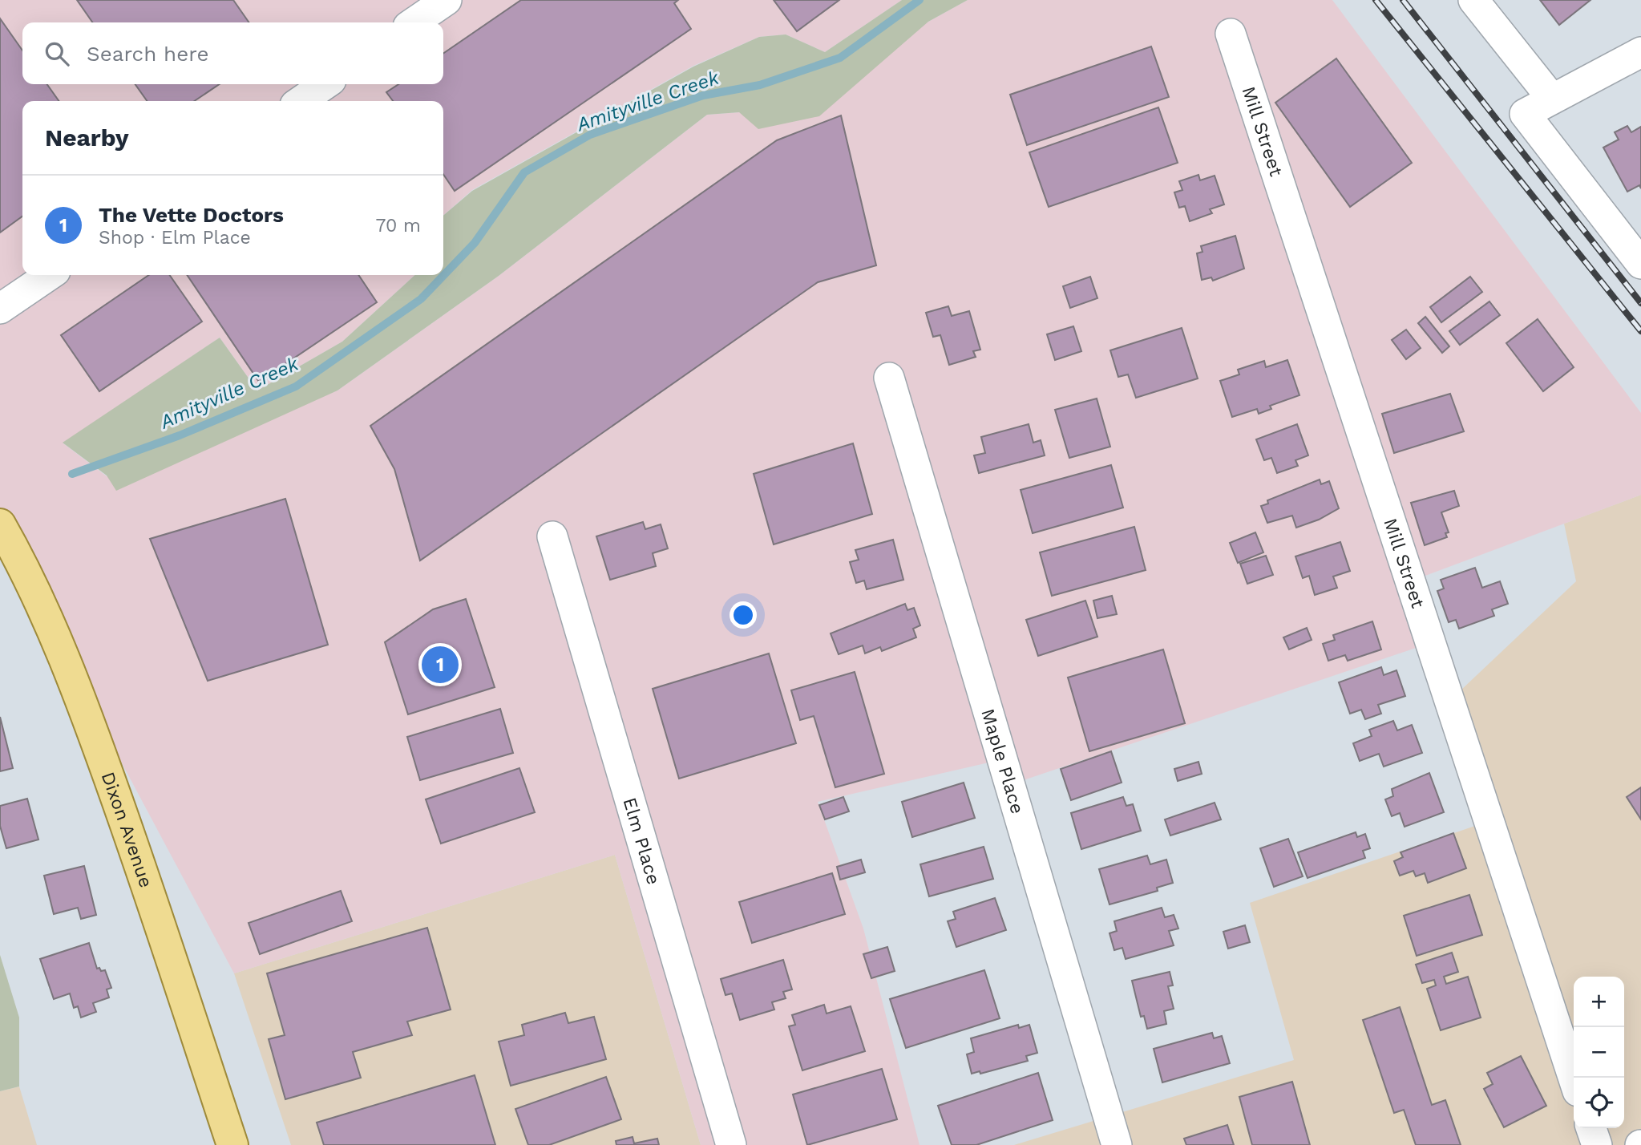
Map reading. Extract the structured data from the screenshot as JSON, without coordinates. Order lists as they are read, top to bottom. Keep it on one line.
{"streets":{"main road":["Dixon Avenue"],"street":["Mill Street","Maple Place","Elm Place"]},"water":["Amityville Creek"],"page":{"search":"Search here","heading":"Nearby","list":[{"mark":"1","name":"The Vette Doctors","note":"Shop · Elm Place","value":"70 m"}],"pins":"1","map_buttons":["+","−"]}}
